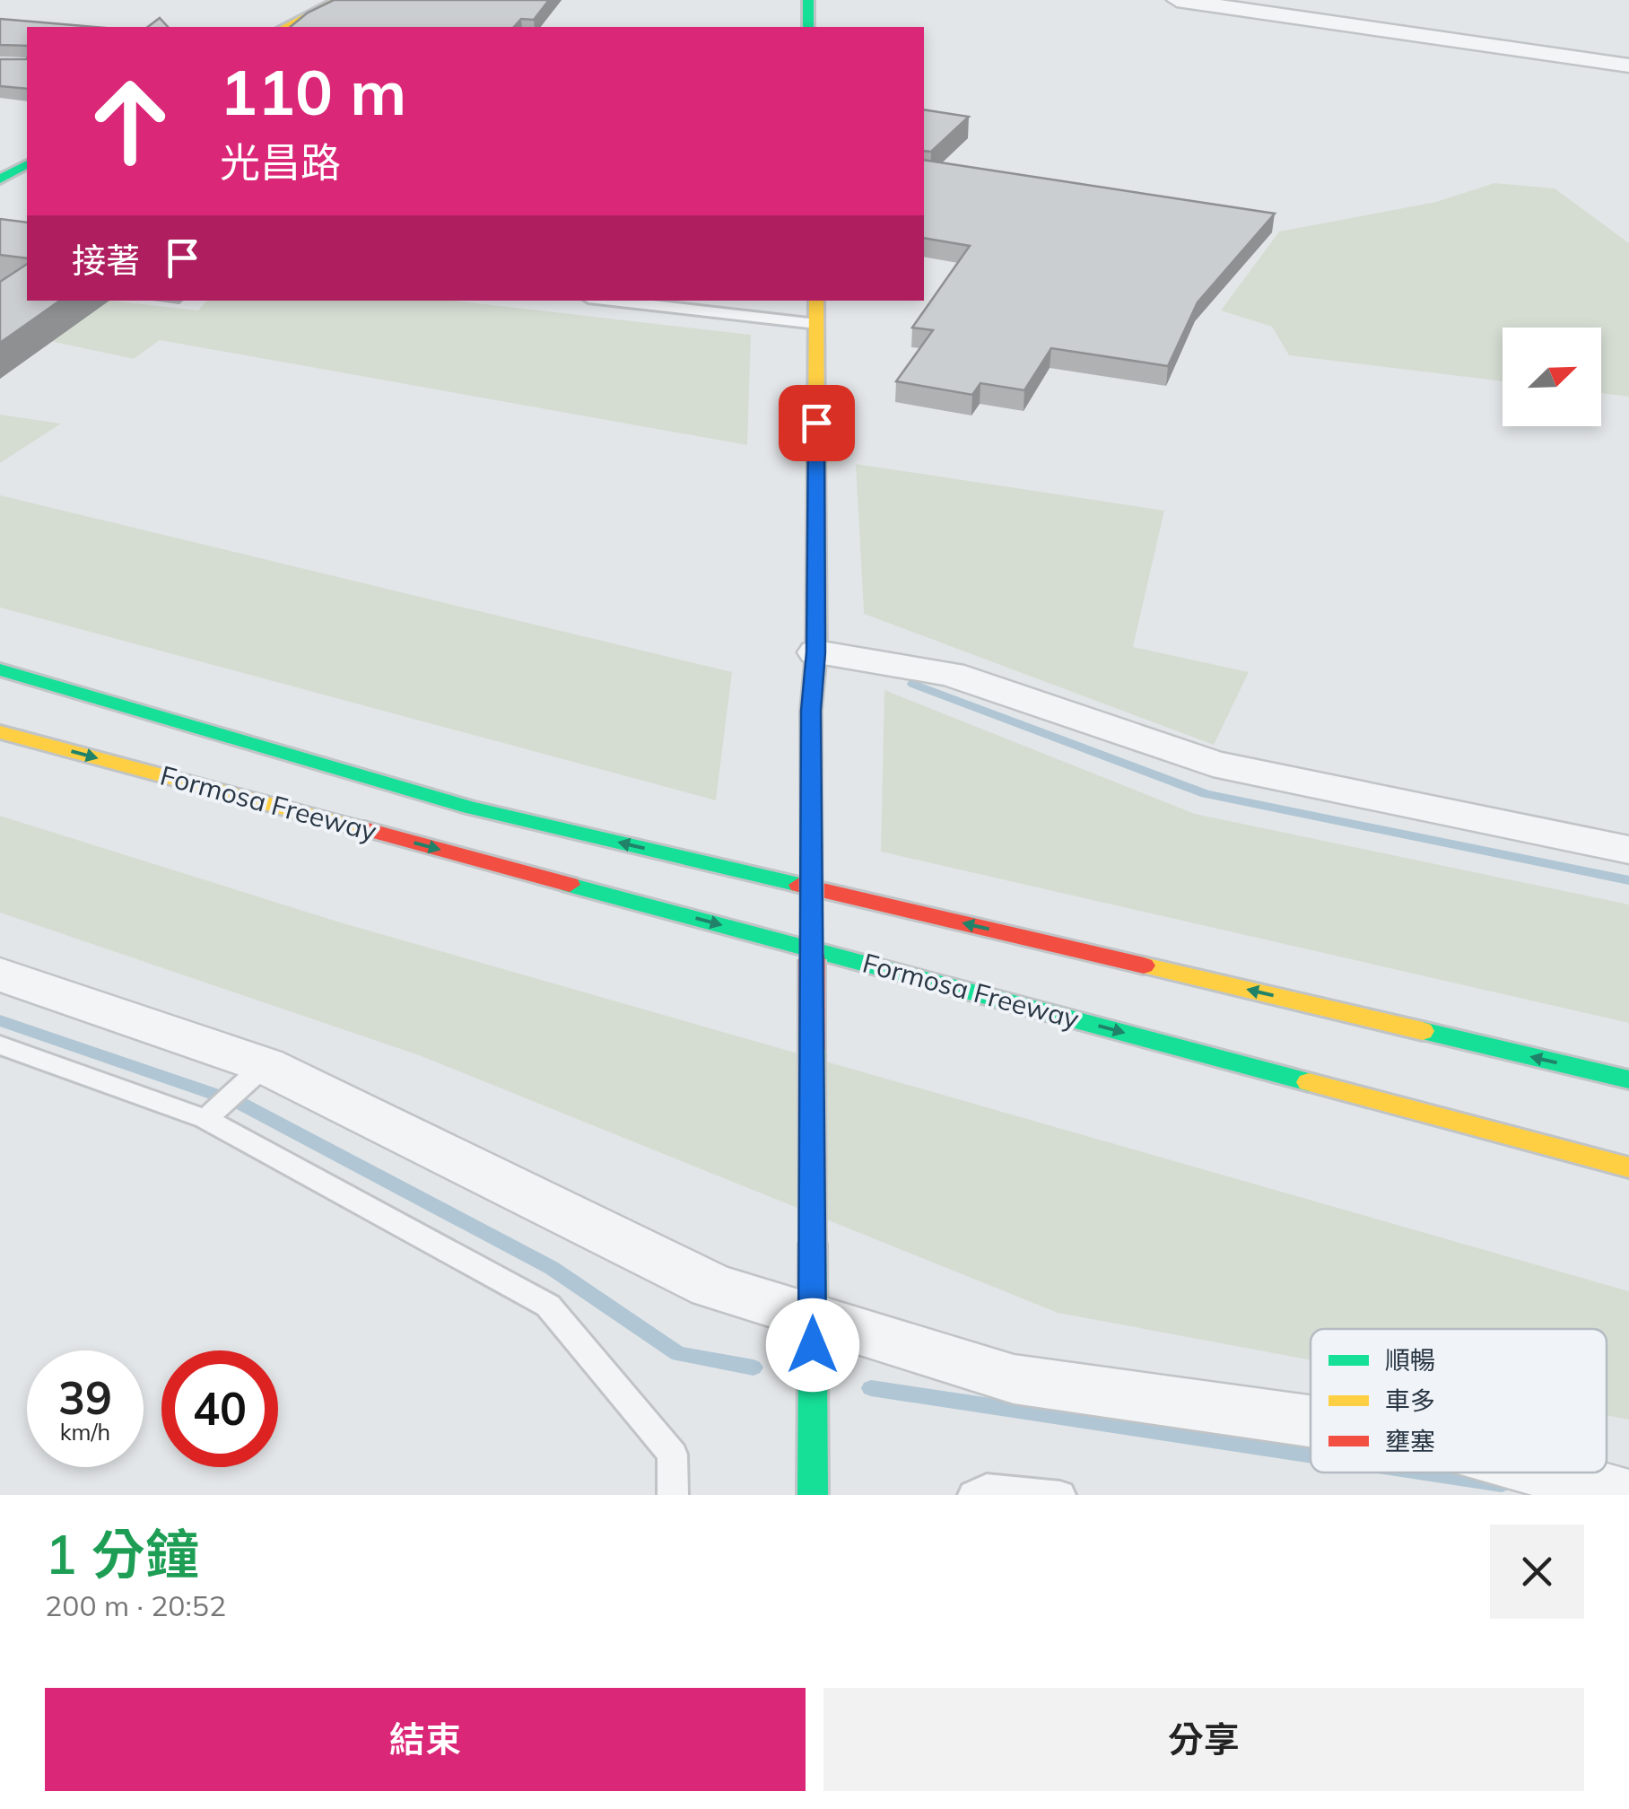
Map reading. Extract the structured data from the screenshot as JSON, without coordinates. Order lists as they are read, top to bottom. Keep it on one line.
{"streets":{"main road":["Formosa Freeway"]},"legend":["順暢","車多","壅塞"],"north":"top right","page":{"turn":["110 m","光昌路"],"then":"接著","speed":"39 km/h","limit":"40","heading":["1 分鐘","200 m · 20:52"],"buttons":["結束","分享"]}}
